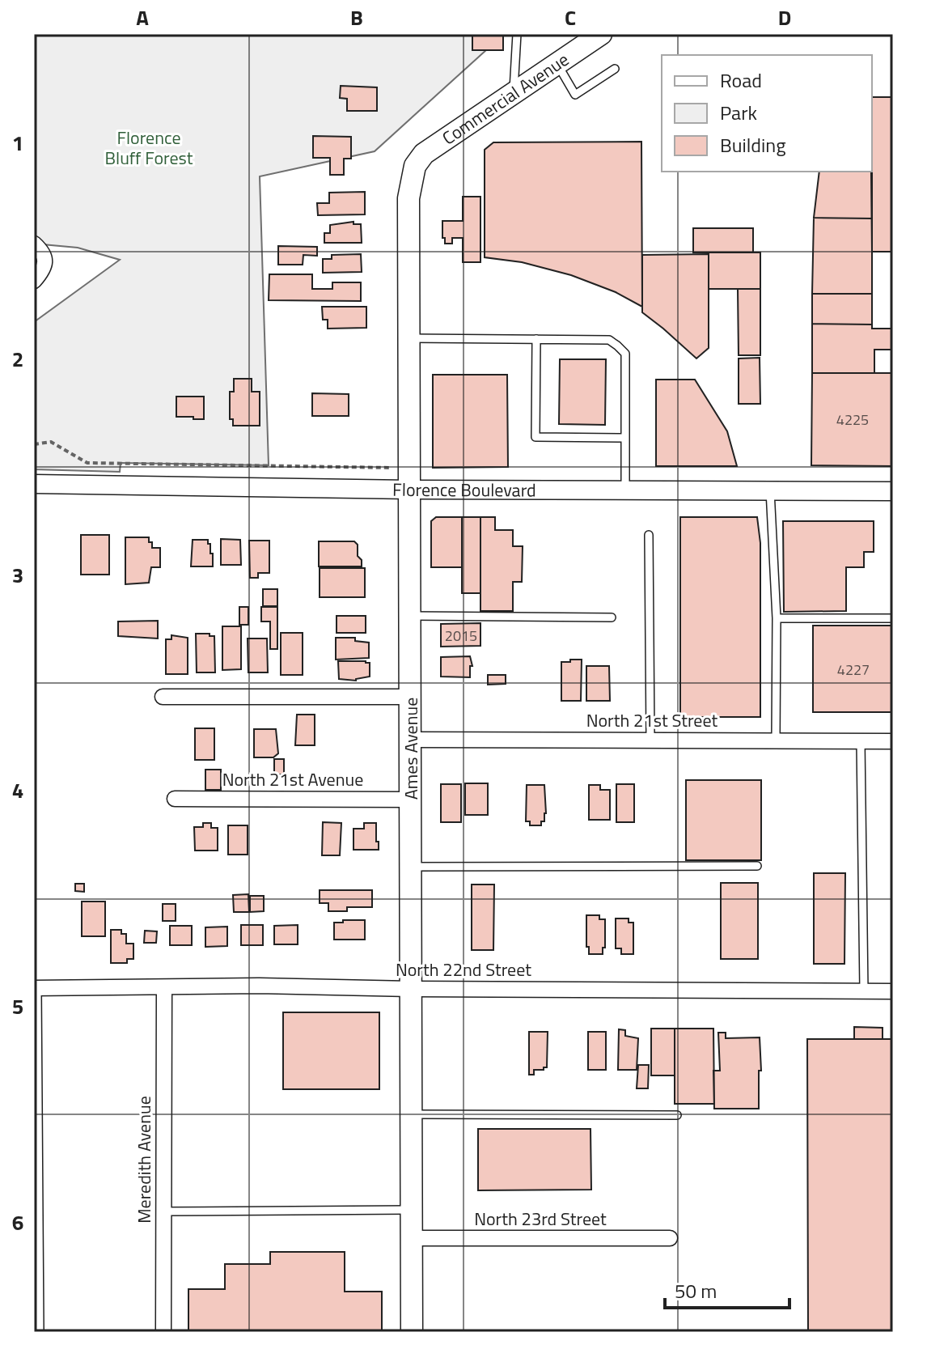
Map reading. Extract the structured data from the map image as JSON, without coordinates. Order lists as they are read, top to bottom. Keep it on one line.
{"streets":{"main road":["Commercial Avenue","Ames Avenue"],"street":["Florence Boulevard","North 21st Street","North 21st Avenue","North 22nd Street","Meredith Avenue","North 23rd Street"]},"crossings":[["Commercial Avenue","Ames Avenue"],["Florence Boulevard","Ames Avenue"],["North 21st Street","Ames Avenue"],["Ames Avenue","North 21st Avenue"],["Ames Avenue","North 22nd Street"],["Ames Avenue","North 23rd Street"],["North 22nd Street","Meredith Avenue"]],"parks":["Florence Bluff Forest"],"house_numbers":["4225","2015","4227"],"legend":["Road","Park","Building"],"scale_bar":"50 m","grid":{"columns":["A","B","C","D"],"rows":["1","2","3","4","5","6"]}}
